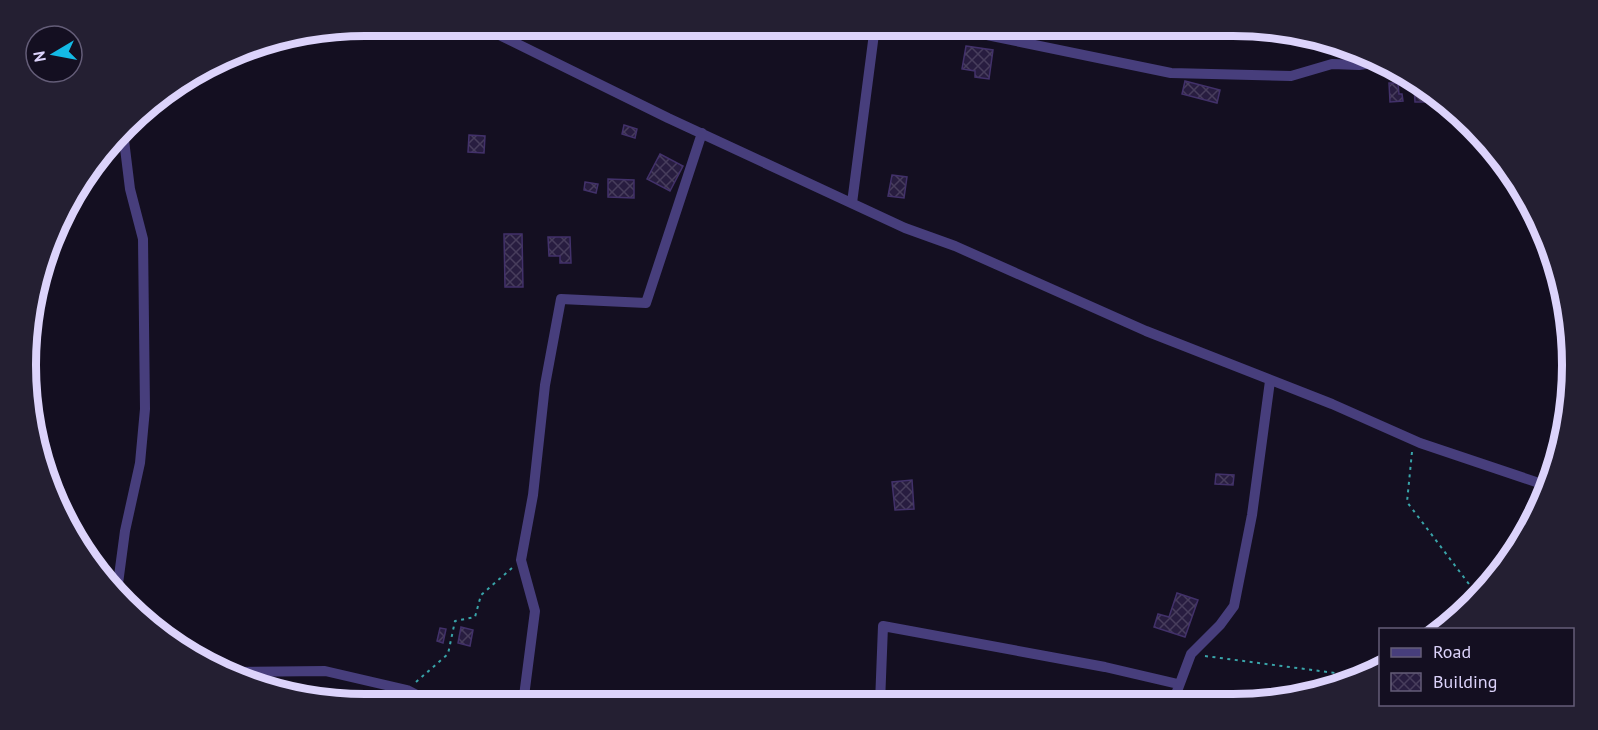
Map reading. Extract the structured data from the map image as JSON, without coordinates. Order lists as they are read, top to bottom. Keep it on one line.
{"legend":["Road","Building"],"north":"left"}
